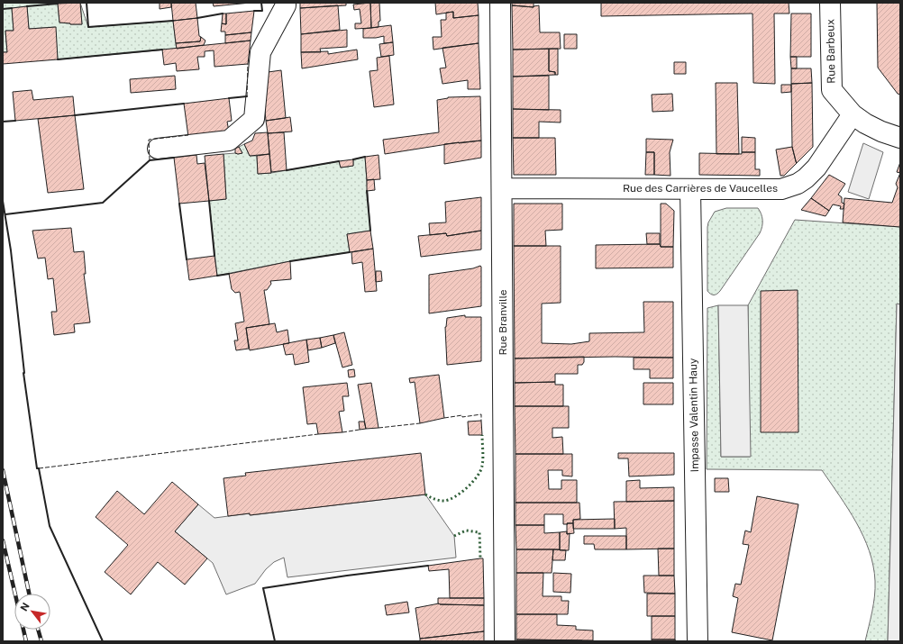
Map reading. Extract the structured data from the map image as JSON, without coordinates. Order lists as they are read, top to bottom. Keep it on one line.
{"streets":{"street":["Rue Barbeux","Rue des Carrières de Vaucelles","Rue Branville","Impasse Valentin Hauy"]},"crossings":[["Rue Barbeux","Rue des Carrières de Vaucelles"],["Rue des Carrières de Vaucelles","Rue Branville"],["Rue des Carrières de Vaucelles","Impasse Valentin Hauy"]],"north":"top left"}
